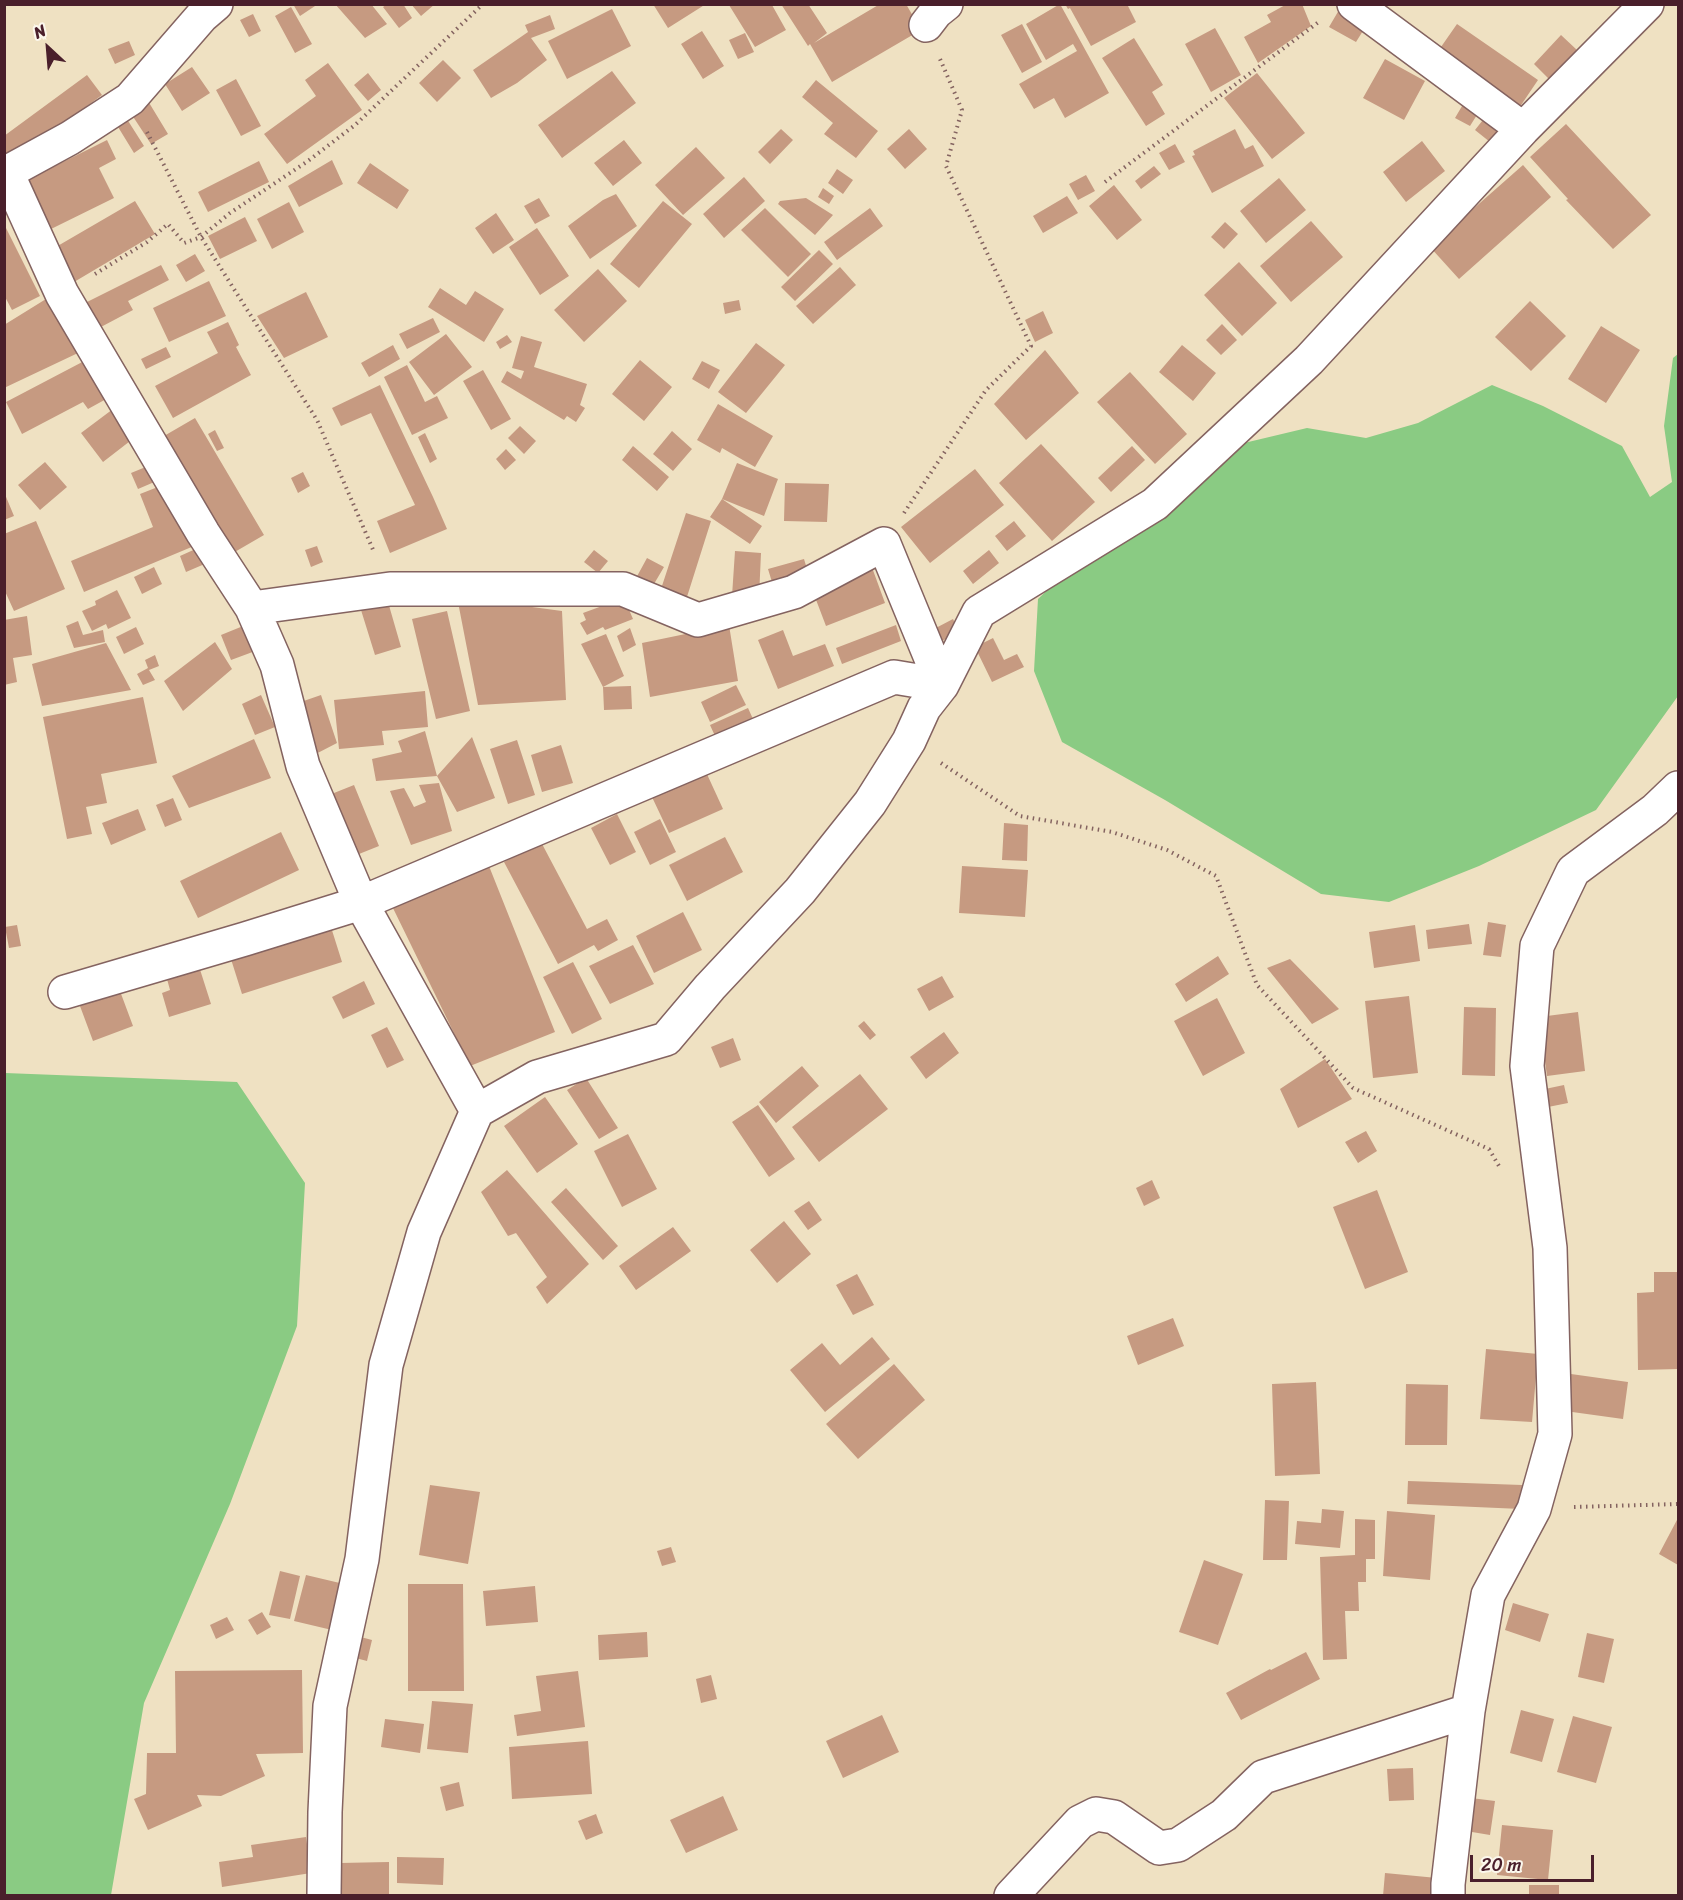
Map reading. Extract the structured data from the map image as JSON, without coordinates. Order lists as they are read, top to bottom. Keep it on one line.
{"scale_bar":"20 m","north":"top left"}
